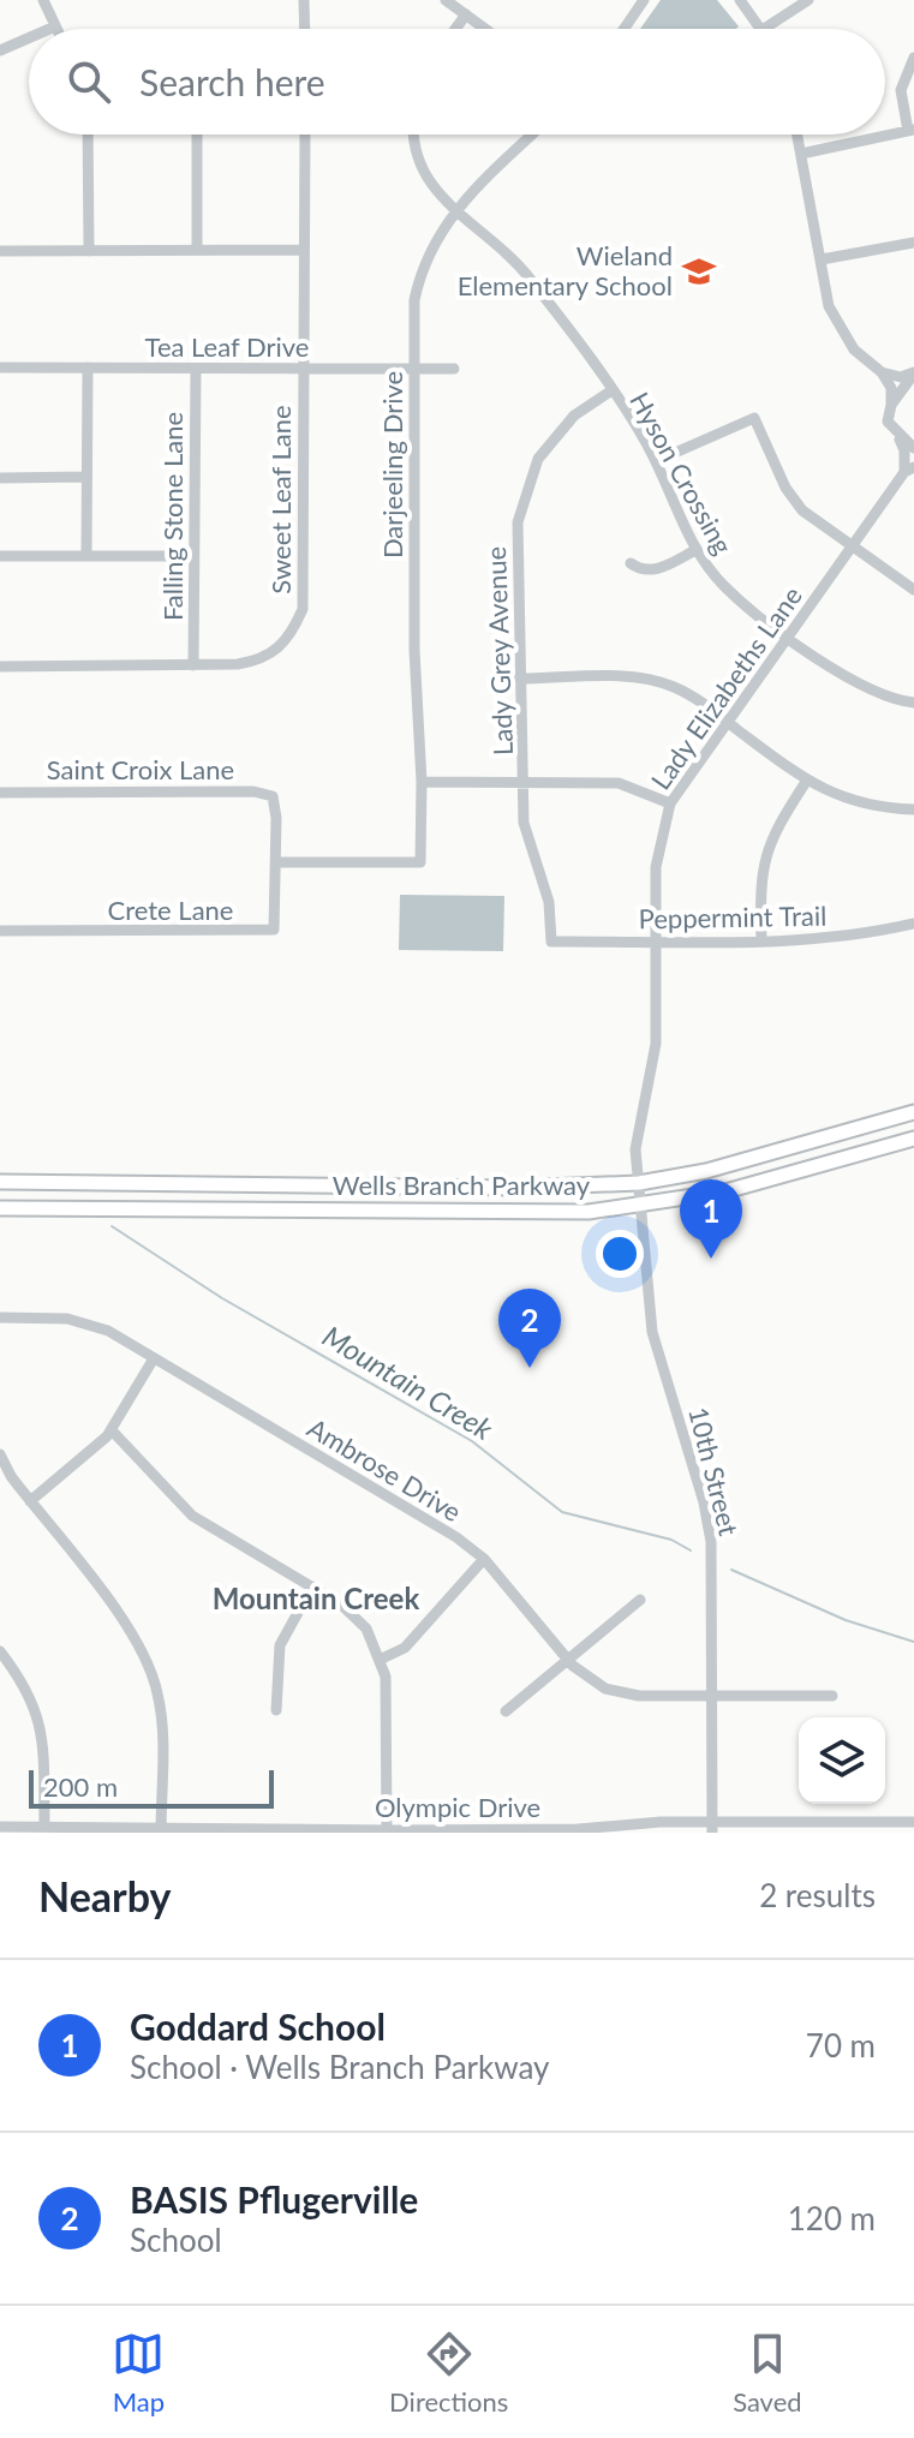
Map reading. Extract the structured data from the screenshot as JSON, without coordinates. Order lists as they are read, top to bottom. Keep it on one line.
{"streets":{"main road":["Wells Branch Parkway"],"street":["Tea Leaf Drive","Darjeeling Drive","Hyson Crossing","Sweet Leaf Lane","Falling Stone Lane","Lady Grey Avenue","Lady Elizabeths Lane","Saint Croix Lane","Crete Lane","Peppermint Trail","Ambrose Drive","10th Street","Olympic Drive"]},"crossings":[["Tea Leaf Drive","Darjeeling Drive"],["Tea Leaf Drive","Sweet Leaf Lane"],["Tea Leaf Drive","Falling Stone Lane"],["Darjeeling Drive","Hyson Crossing"],["Darjeeling Drive","Saint Croix Lane"],["Darjeeling Drive","Crete Lane"],["Hyson Crossing","Lady Grey Avenue"],["Hyson Crossing","Lady Elizabeths Lane"],["Sweet Leaf Lane","Falling Stone Lane"],["Lady Grey Avenue","Peppermint Trail"],["Lady Elizabeths Lane","Peppermint Trail"],["Lady Elizabeths Lane","Wells Branch Parkway"],["Lady Elizabeths Lane","10th Street"],["Saint Croix Lane","Crete Lane"],["Wells Branch Parkway","10th Street"],["Ambrose Drive","10th Street"],["10th Street","Olympic Drive"]],"districts":["Mountain Creek"],"water":["Mountain Creek"],"places":{"school or university":["Wieland Elementary School"]},"scale_bar":"200 m","page":{"search":"Search here","pins":["1","2"],"scale":"200 m","heading":["Nearby","2 results"],"list":[{"mark":"1","name":"Goddard School","note":"School · Wells Branch Parkway","value":"70 m"},{"mark":"2","name":"BASIS Pflugerville","note":"School","value":"120 m"}],"nav":["Map","Directions","Saved"]}}
